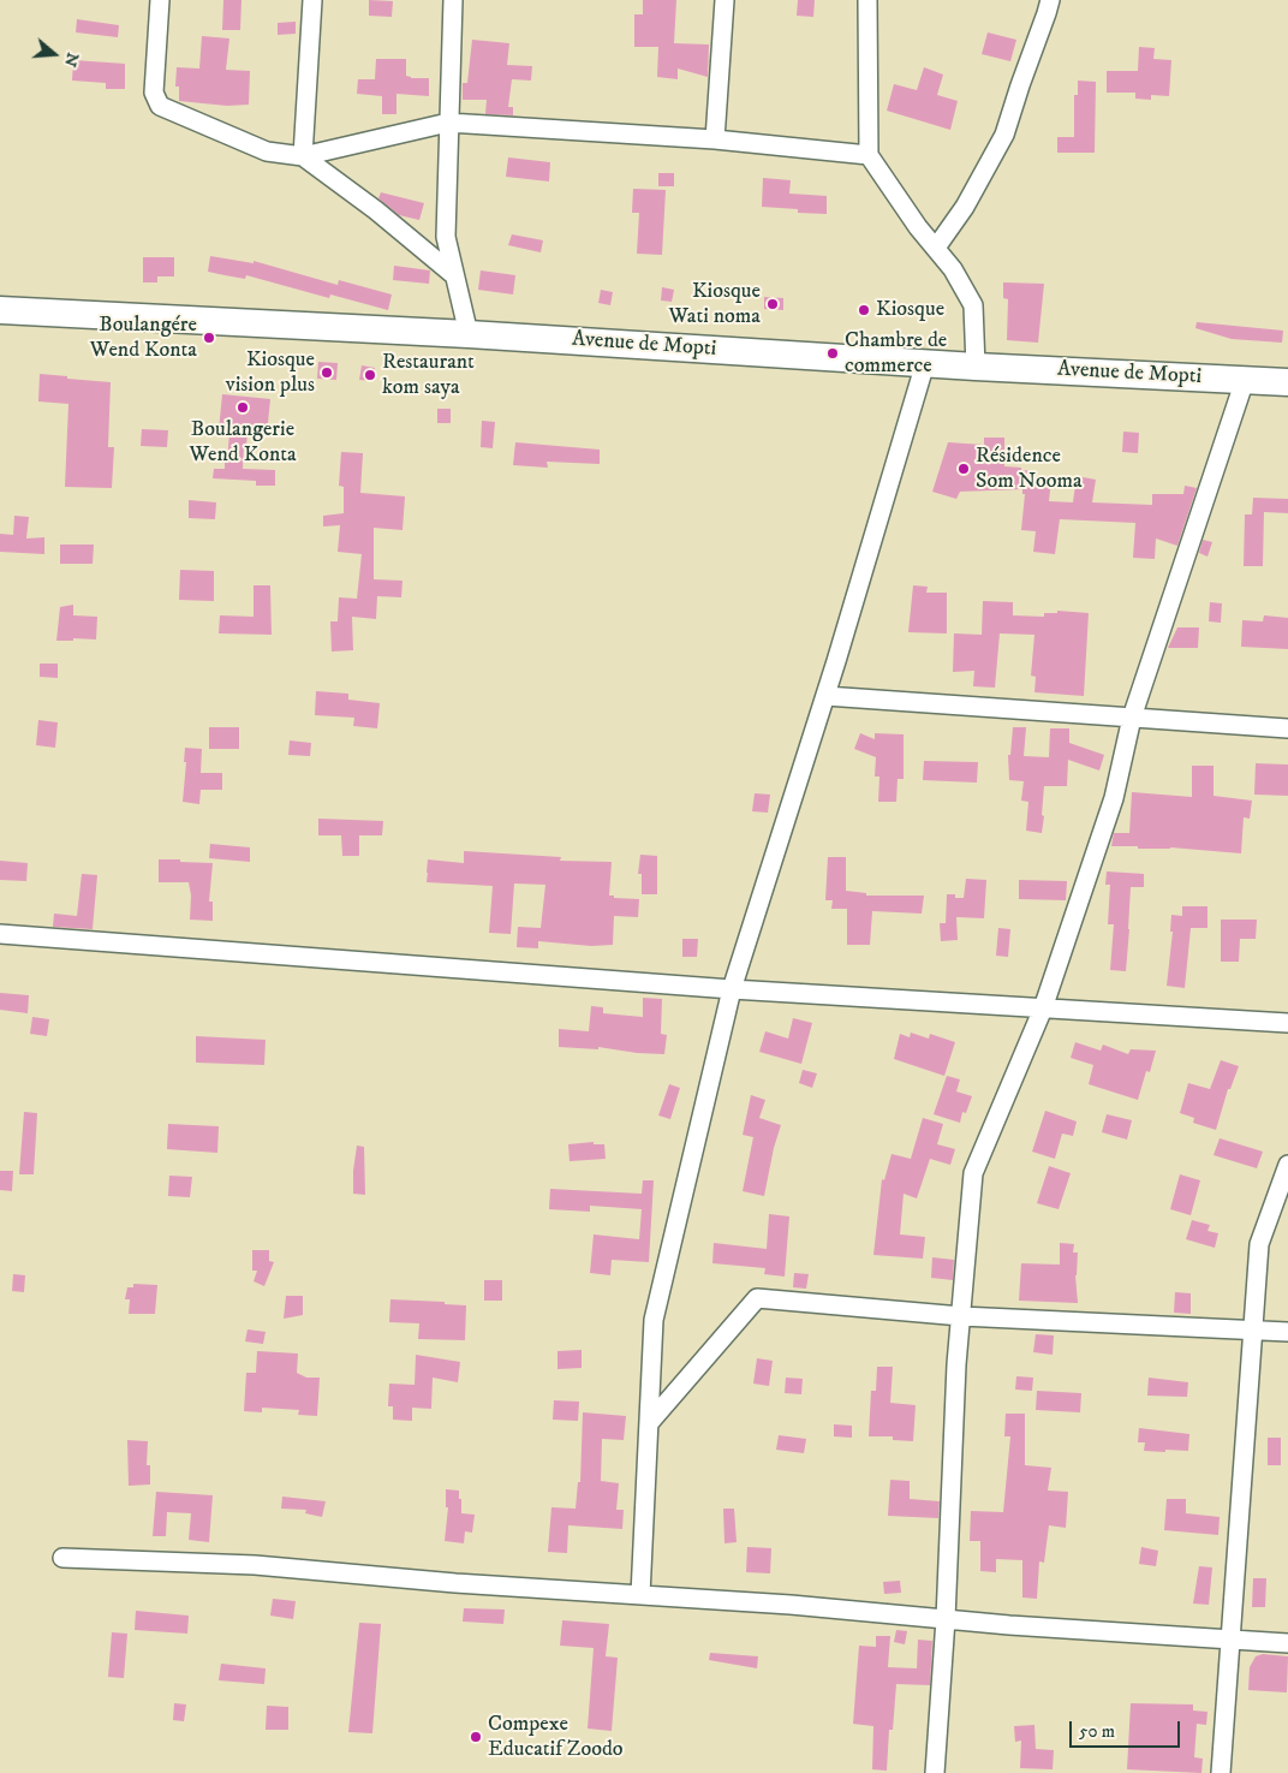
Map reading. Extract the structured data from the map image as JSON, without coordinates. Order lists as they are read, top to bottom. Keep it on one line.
{"streets":{"main road":["Avenue de Mopti"]},"places":["Kiosque Wati noma","Kiosque","Boulangére Wend Konta","Chambre de commerce","Kiosque vision plus","Restaurant kom saya","Boulangerie Wend Konta","Résidence Som Nooma","Compexe Educatif Zoodo"],"scale_bar":"50 m","north":"right"}
